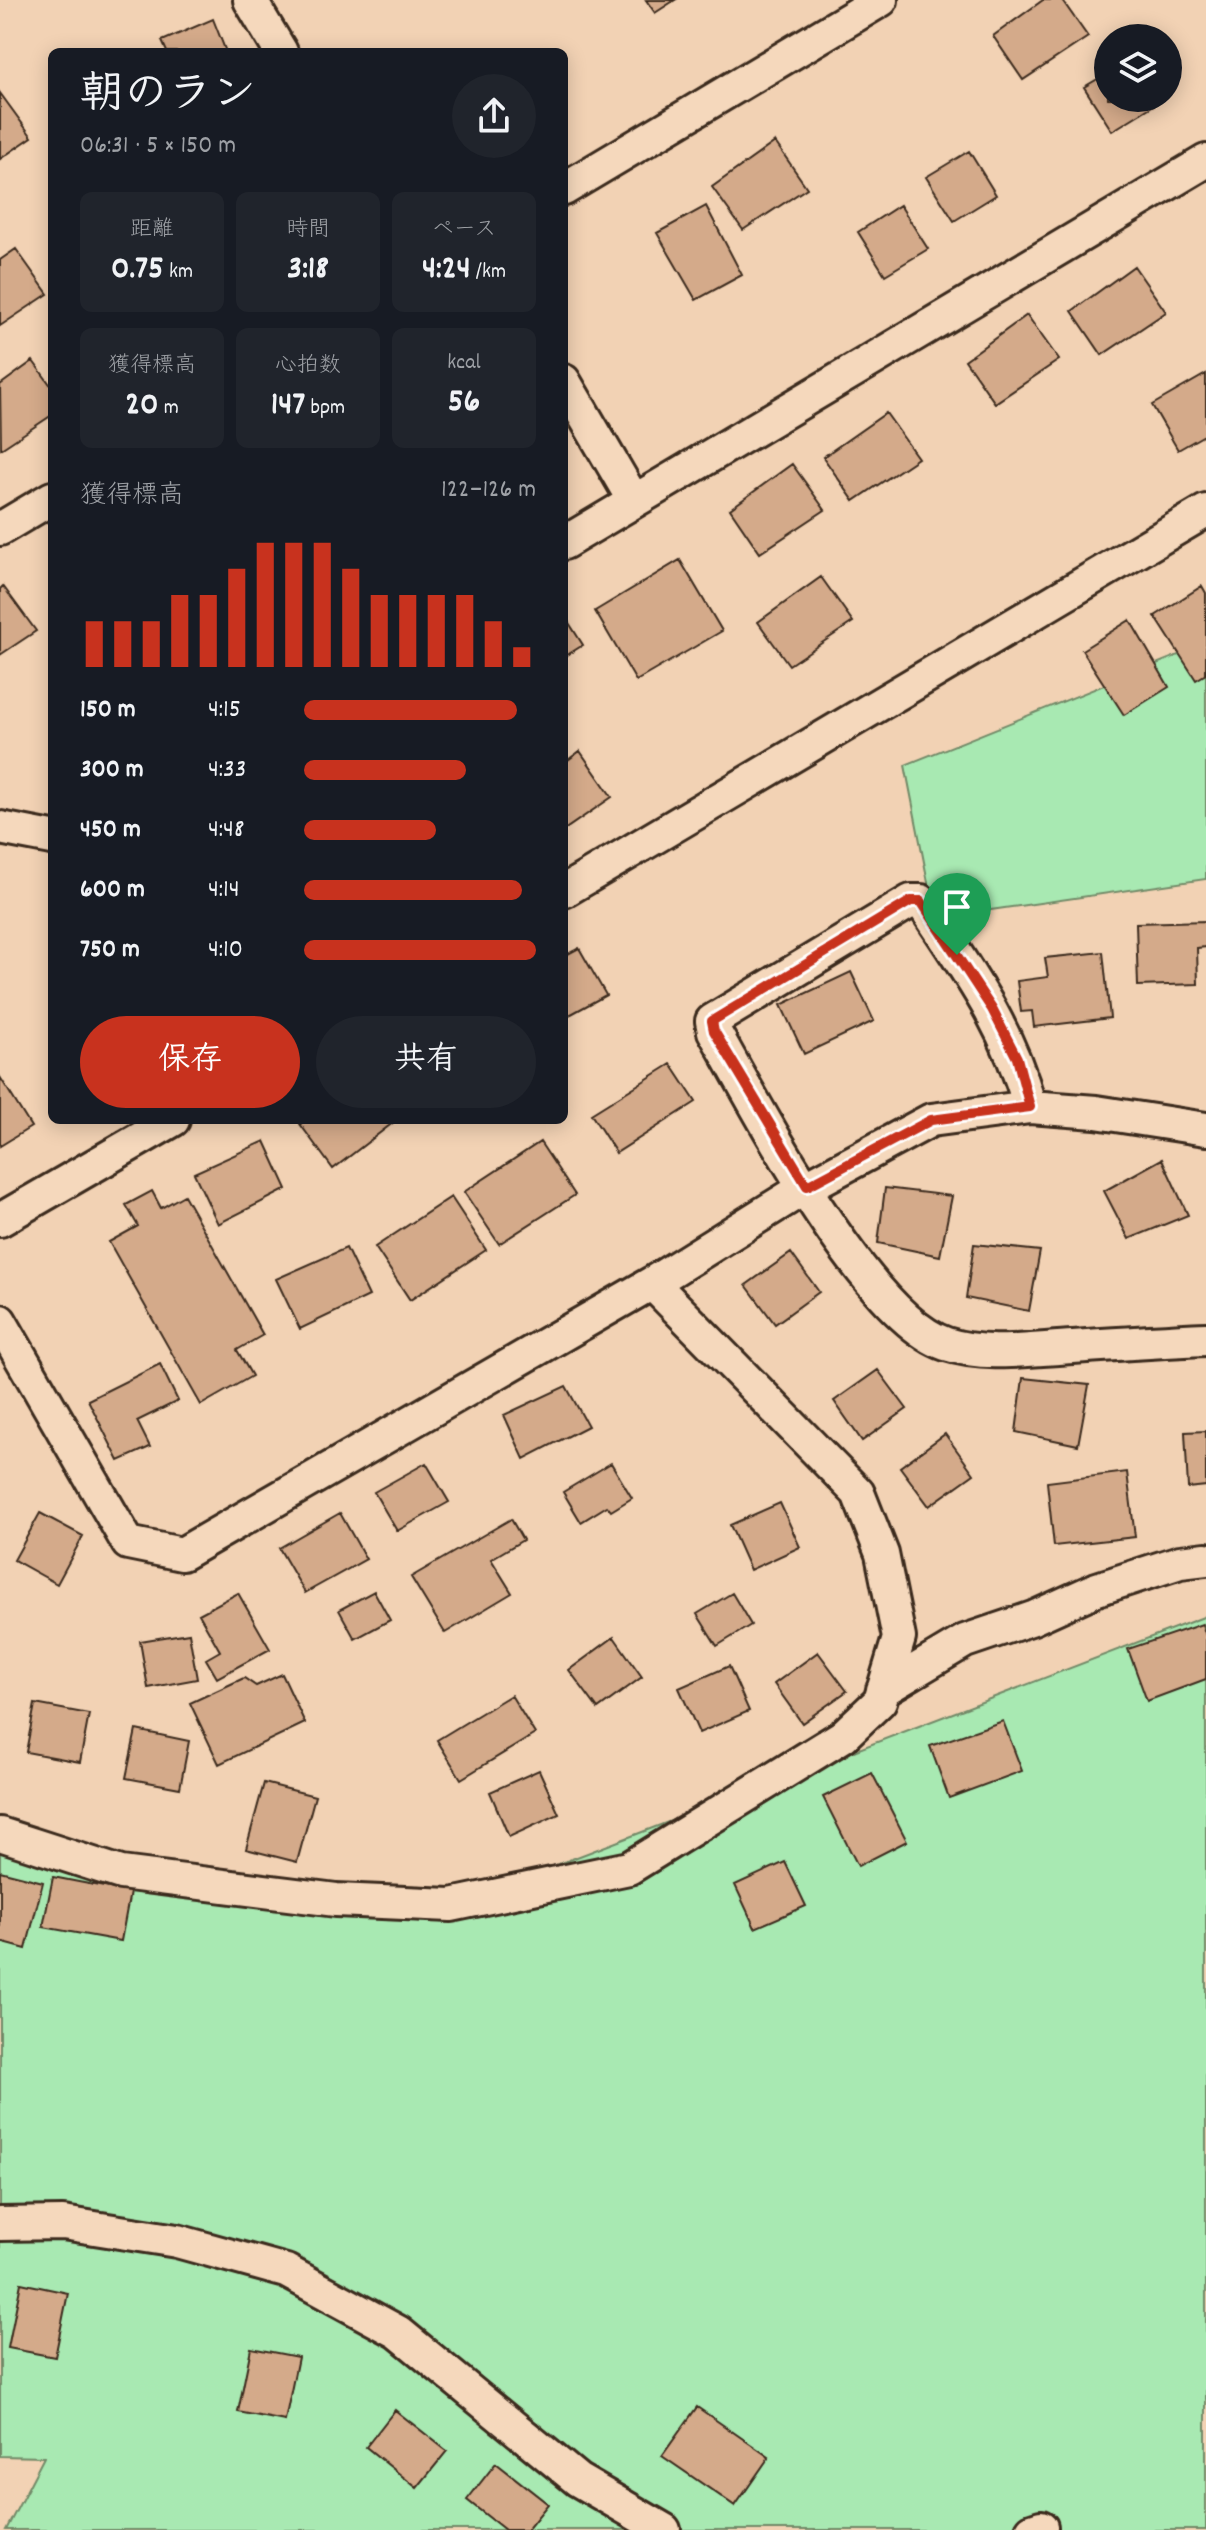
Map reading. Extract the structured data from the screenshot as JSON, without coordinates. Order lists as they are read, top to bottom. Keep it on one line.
{"page":{"heading":["朝のラン","06:31 · 5 × 150 m"],"stats":[["距離","0.75 km"],["時間","3:18"],["ペース","4:24 /km"],["獲得標高","20 m"],["心拍数","147 bpm"],["kcal","56"]],"chart":["獲得標高","122–126 m"],"list":[{"name":"150 m","note":"4:15"},{"name":"300 m","note":"4:33"},{"name":"450 m","note":"4:48"},{"name":"600 m","note":"4:14"},{"name":"750 m","note":"4:10"}],"buttons":["保存","共有"]}}
